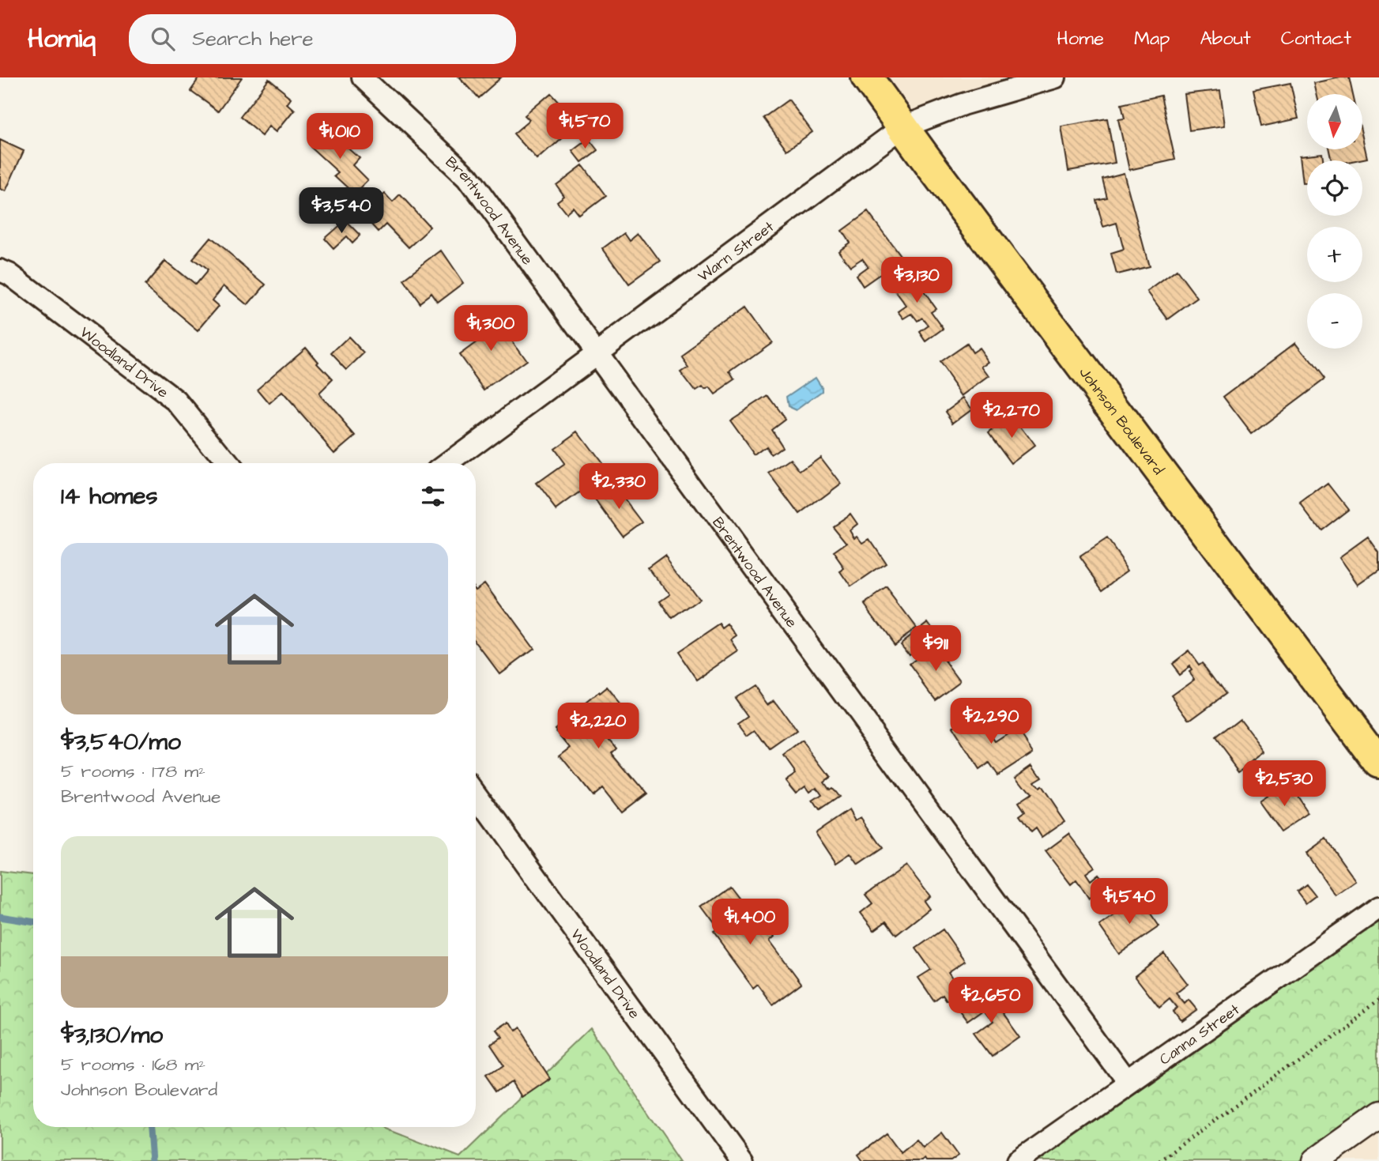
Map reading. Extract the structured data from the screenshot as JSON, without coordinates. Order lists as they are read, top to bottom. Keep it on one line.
{"streets":{"main road":["Johnson Boulevard"],"street":["Brentwood Avenue","Warn Street","Woodland Drive","Canna Street"]},"crossings":[["Brentwood Avenue","Warn Street"],["Brentwood Avenue","Canna Street"],["Warn Street","Johnson Boulevard"]],"north":"bottom","page":{"header":"Homiq","search":"Search here","nav":["Home","Map","About","Contact"],"map_buttons":["+","−"],"price":["$1,570","$1,010","$3,540","$3,130","$1,300","$2,270","$2,330","$911","$2,290","$2,220","$2,530","$1,540","$1,400","$2,650"],"heading":"14 homes","list":[{"name":"$3,540/mo","note":"5 rooms · 178 m² · Brentwood Avenue"},{"name":"$3,130/mo","note":"5 rooms · 168 m² · Johnson Boulevard"}]}}
